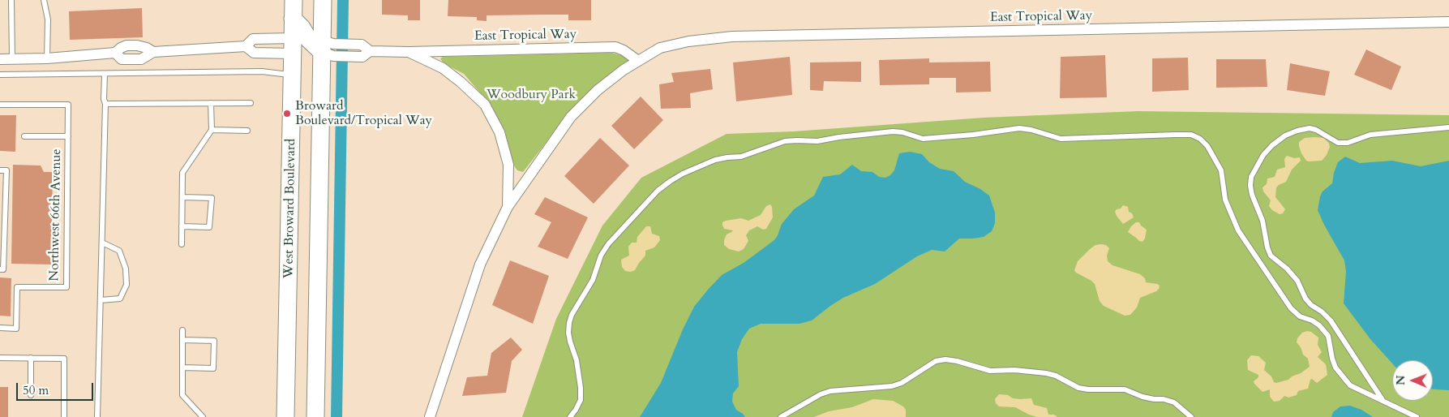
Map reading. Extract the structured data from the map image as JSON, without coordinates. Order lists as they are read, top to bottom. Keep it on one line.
{"streets":{"main road":["West Broward Boulevard"],"street":["East Tropical Way"],"lane":["Northwest 66th Avenue"]},"parks":["Woodbury Park"],"places":["Broward Boulevard/Tropical Way"],"scale_bar":"50 m","north":"left"}
